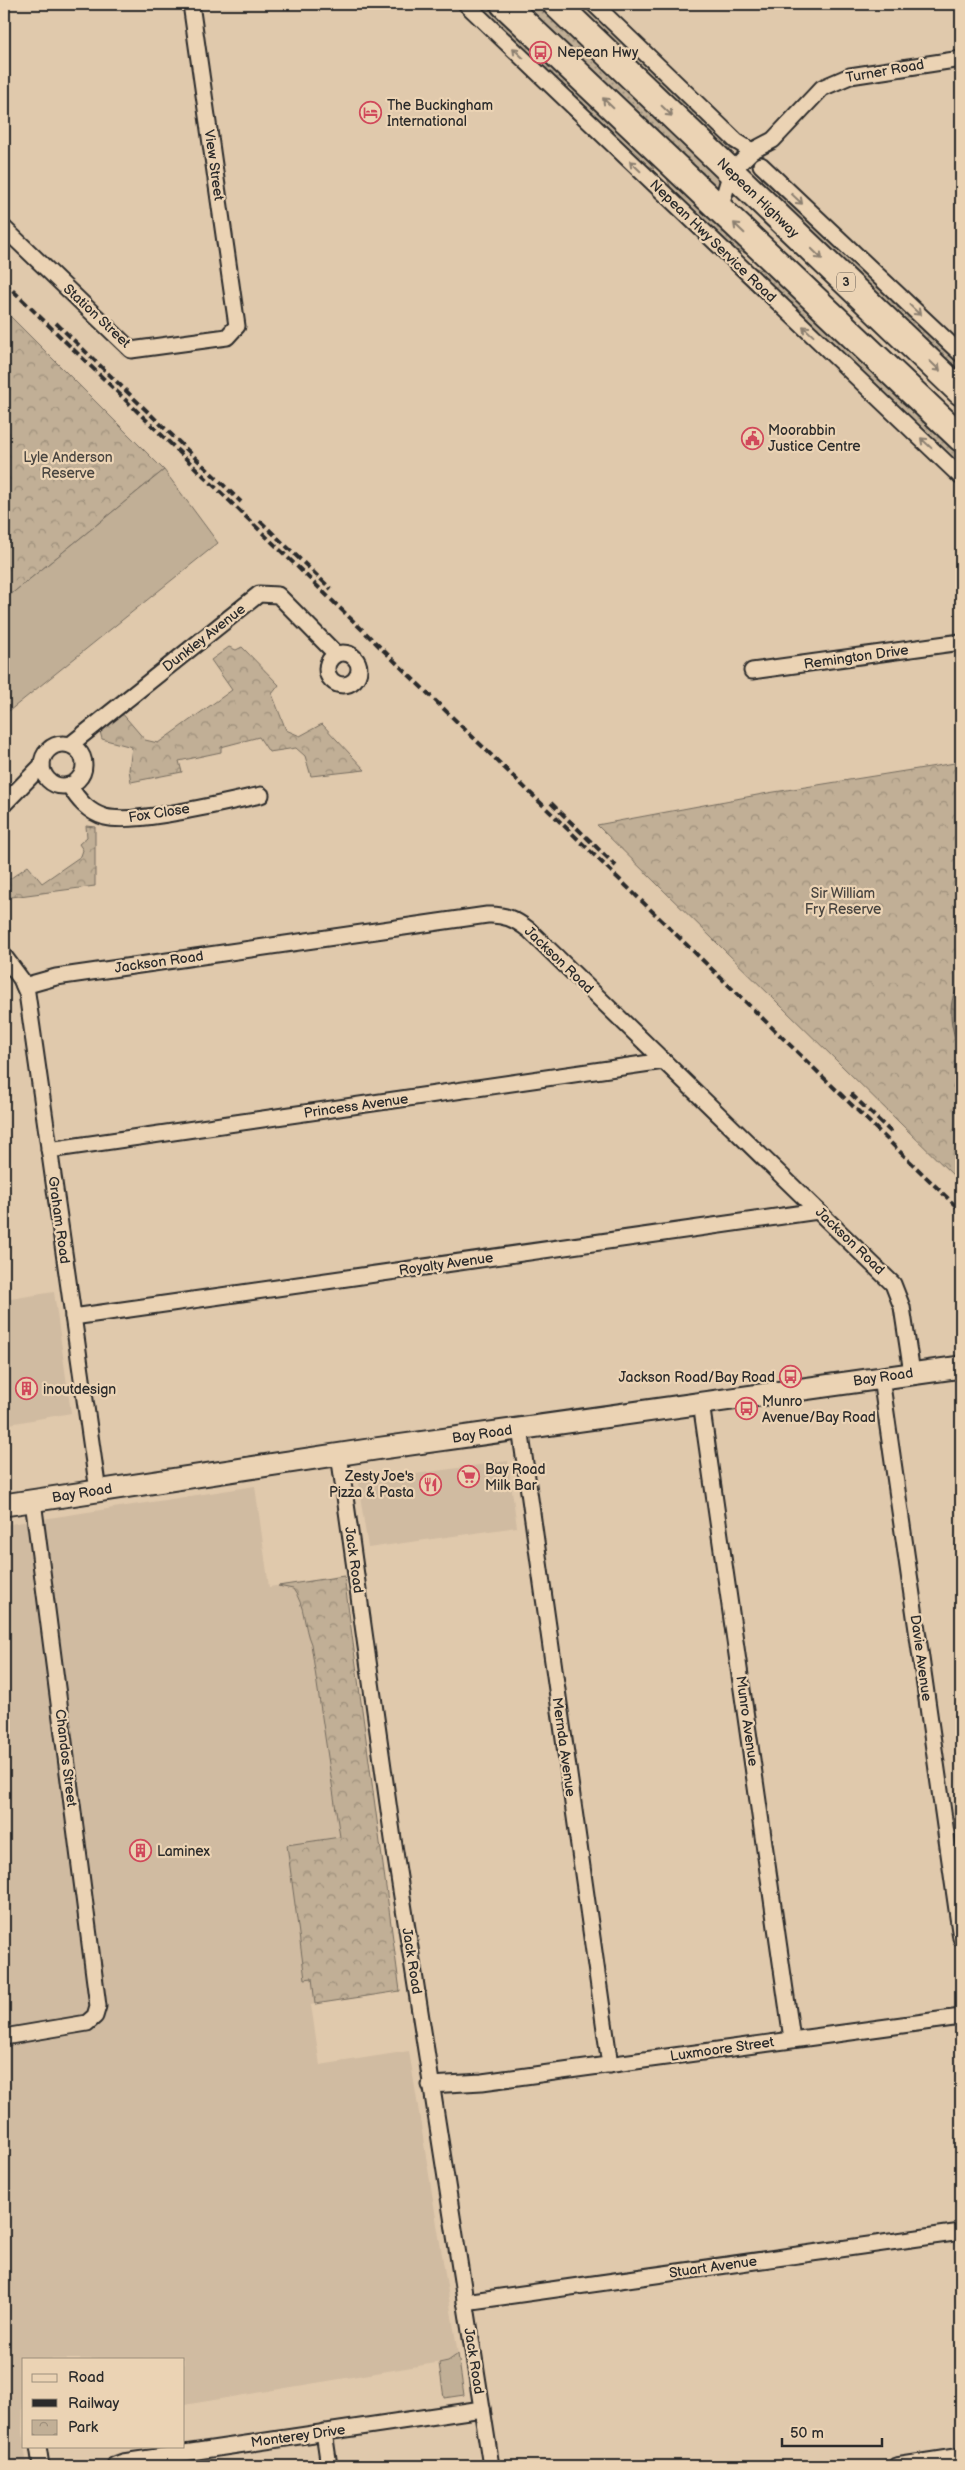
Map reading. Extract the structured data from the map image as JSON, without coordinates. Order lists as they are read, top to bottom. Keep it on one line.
{"streets":{"highway":["Nepean Highway","3"],"main road":["Bay Road"],"street":["Turner Road","View Street","Nepean Hwy Service Road","Station Street","Dunkley Avenue","Remington Drive","Fox Close","Jackson Road","Princess Avenue","Graham Road","Royalty Avenue","Jack Road","Davie Avenue","Munro Avenue","Mernda Avenue","Chandos Street","Luxmoore Street","Stuart Avenue","Monterey Drive"]},"crossings":[["Turner Road","Nepean Highway"],["View Street","Station Street"],["Dunkley Avenue","Fox Close"],["Jackson Road","Princess Avenue"],["Jackson Road","Graham Road"],["Jackson Road","Royalty Avenue"],["Jackson Road","Bay Road"],["Princess Avenue","Graham Road"],["Graham Road","Royalty Avenue"],["Graham Road","Bay Road"],["Bay Road","Jack Road"],["Bay Road","Davie Avenue"],["Bay Road","Munro Avenue"],["Bay Road","Mernda Avenue"],["Bay Road","Chandos Street"],["Jack Road","Luxmoore Street"],["Jack Road","Stuart Avenue"],["Jack Road","Monterey Drive"],["Munro Avenue","Luxmoore Street"],["Mernda Avenue","Luxmoore Street"]],"parks":["Lyle Anderson Reserve","Sir William Fry Reserve"],"places":{"bus stop":["Nepean Hwy","Jackson Road/Bay Road","Munro Avenue/Bay Road"],"hotel":["The Buckingham International"],"public building":["Moorabbin Justice Centre"],"building":["inoutdesign","Laminex"],"supermarket":["Bay Road Milk Bar"],"restaurant":["Zesty Joe's Pizza & Pasta"]},"legend":["Road","Railway","Park"],"scale_bar":"50 m"}
